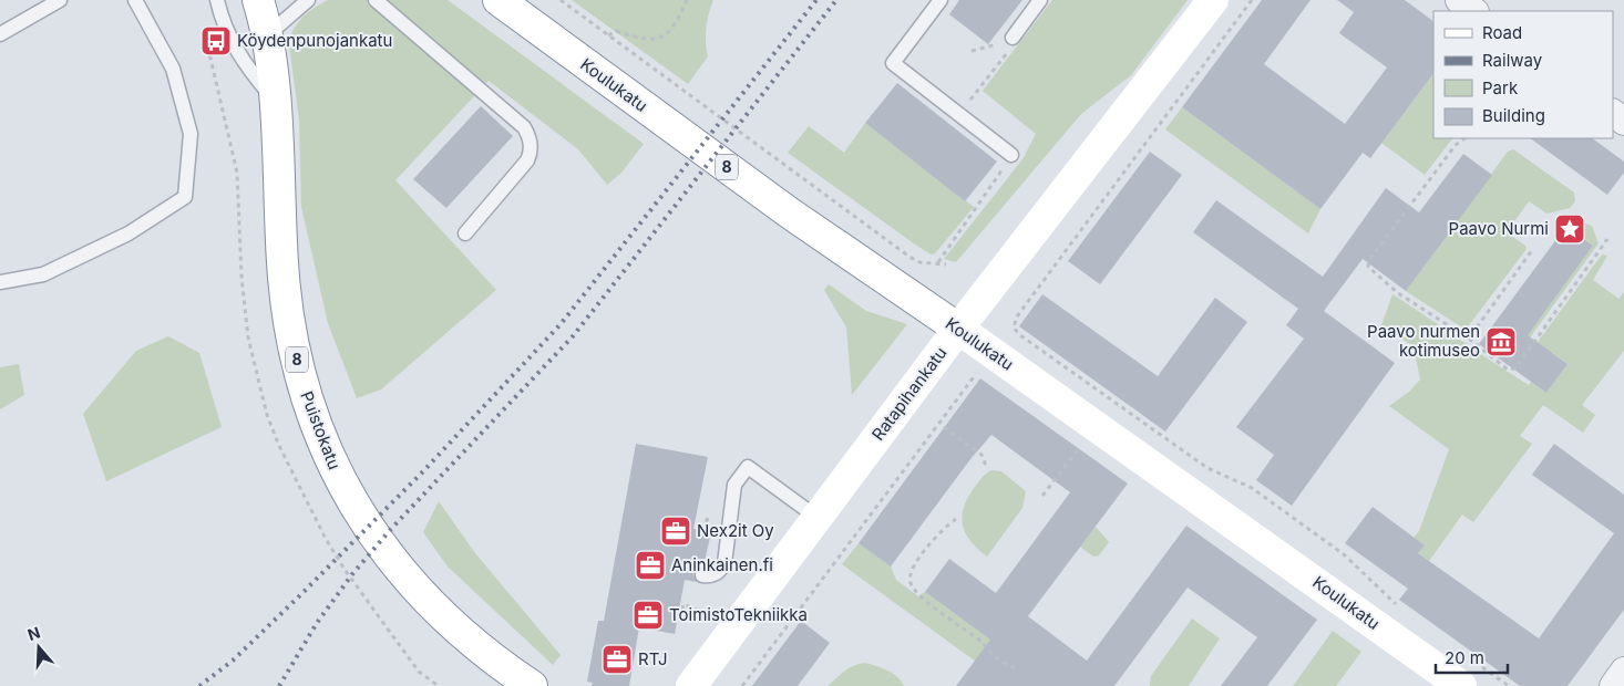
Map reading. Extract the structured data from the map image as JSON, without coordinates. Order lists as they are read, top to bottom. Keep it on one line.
{"streets":{"main road":["Koulukatu","8","Ratapihankatu","Puistokatu"]},"crossings":[["Koulukatu","Ratapihankatu"]],"places":{"bus stop":["Köydenpunojankatu"],"place":["Paavo Nurmi"],"museum":["Paavo nurmen kotimuseo"],"office":["Nex2it Oy","Aninkainen.fi","ToimistoTekniikka","RTJ"]},"legend":["Road","Railway","Park","Building"],"scale_bar":"20 m","north":"top"}
